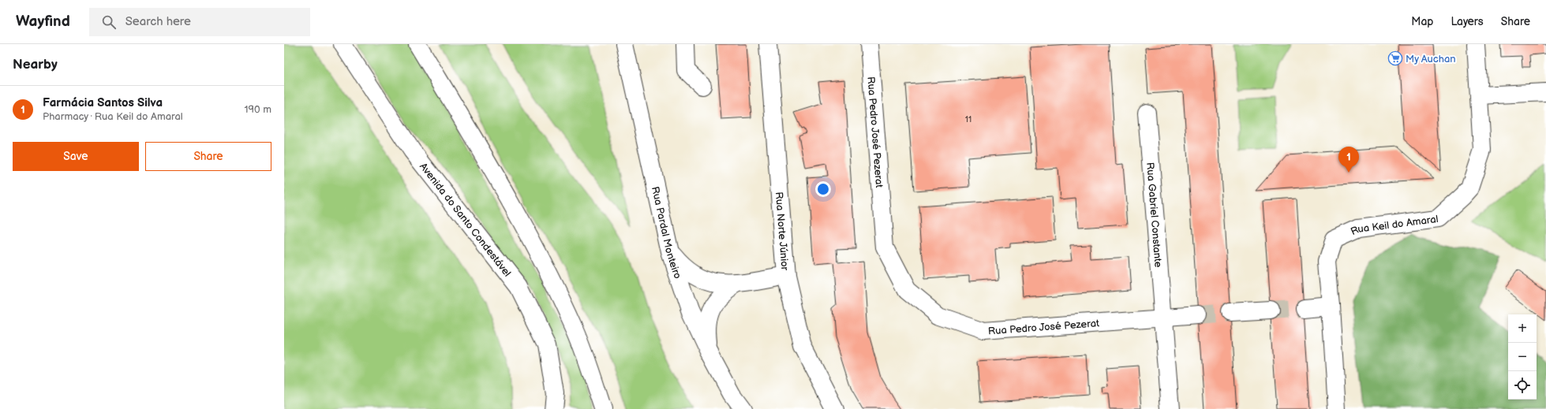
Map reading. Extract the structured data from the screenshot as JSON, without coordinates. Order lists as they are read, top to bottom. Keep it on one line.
{"streets":{"main road":["Rua Pedro José Pezerat","Rua Gabriel Constante","Avenida do Santo Condestável","Rua Keil do Amaral","Rua Norte Júnior","Rua Pardal Monteiro"]},"crossings":[["Rua Pedro José Pezerat","Rua Gabriel Constante"]],"places":{"supermarket":["My Auchan"]},"house_numbers":["11"],"page":{"header":"Wayfind","search":"Search here","nav":["Map","Layers","Share"],"heading":"Nearby","list":[{"mark":"1","name":"Farmácia Santos Silva","note":"Pharmacy · Rua Keil do Amaral","value":"190 m"}],"buttons":["Save","Share"],"pins":"1","map_buttons":["+","−"]}}
